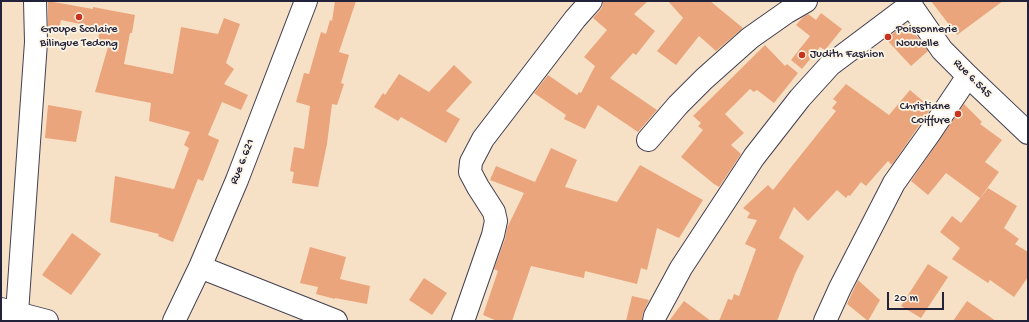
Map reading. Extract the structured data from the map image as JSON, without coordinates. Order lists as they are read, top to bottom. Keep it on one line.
{"streets":{"street":["Rue 6.545","Rue 6.621"]},"places":["Groupe Scolaire Bilingue Tedong","Poissonnerie Nouvelle","Judith Fashion","Christiane Coiffure"],"scale_bar":"20 m"}
